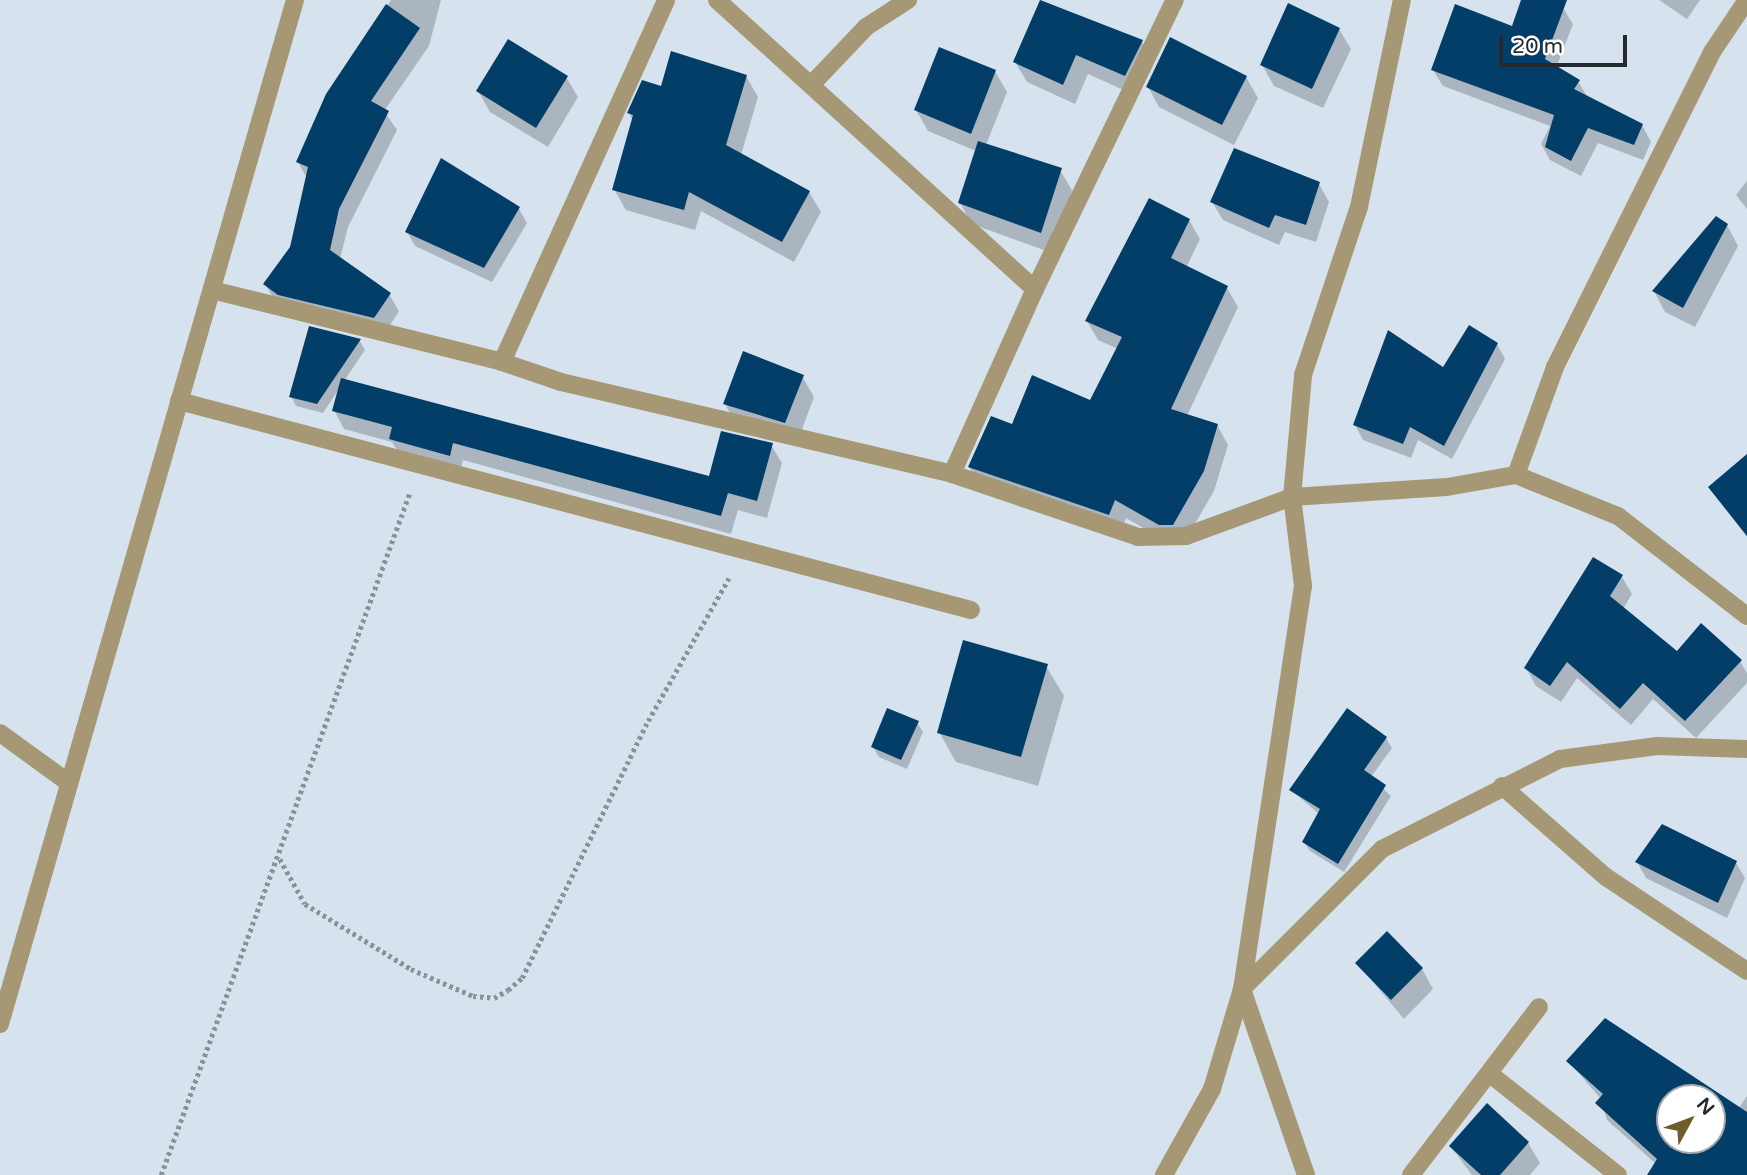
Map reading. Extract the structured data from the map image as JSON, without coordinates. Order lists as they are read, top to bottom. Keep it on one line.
{"scale_bar":"20 m","north":"top right"}
